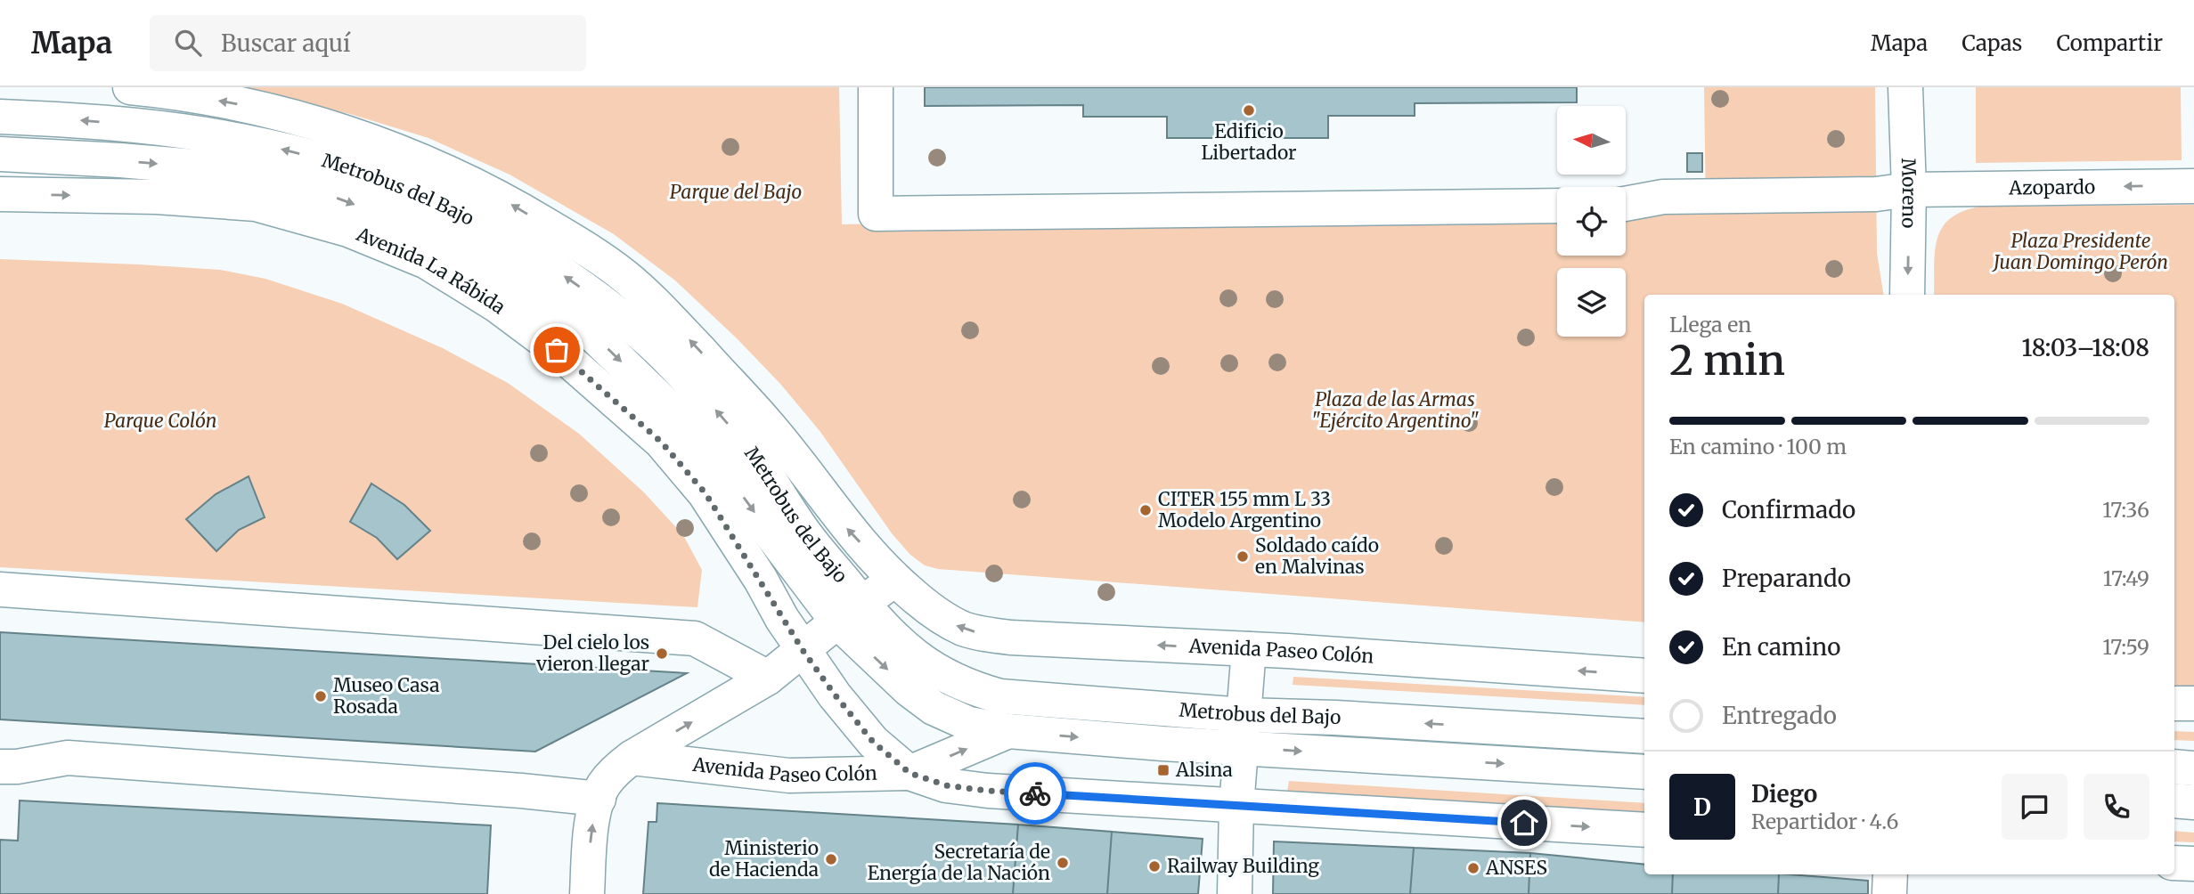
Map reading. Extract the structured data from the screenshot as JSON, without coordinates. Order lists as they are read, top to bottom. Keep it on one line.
{"streets":{"main road":["Azopardo","Metrobus del Bajo","Moreno","Avenida La Rábida","Avenida Paseo Colón"]},"crossings":[["Azopardo","Moreno"],["Metrobus del Bajo","Avenida La Rábida"],["Metrobus del Bajo","Avenida Paseo Colón"],["Avenida La Rábida","Avenida Paseo Colón"]],"one_way":["Azopardo","Moreno"],"parks":["Parque del Bajo","Plaza Presidente Juan Domingo Perón","Plaza de las Armas \"Ejército Argentino\"","Parque Colón"],"places":{"other":["Edificio Libertador","CITER 155 mm L 33 Modelo Argentino","Soldado caído en Malvinas","Del cielo los vieron llegar","Museo Casa Rosada","Ministerio de Hacienda","Secretaría de Energía de la Nación","Railway Building","ANSES"],"transit":["Alsina"]},"north":"left","page":{"header":"Mapa","search":"Buscar aquí","nav":["Mapa","Capas","Compartir"],"heading":["2 min","Llega en","18:03–18:08"],"panel":["Diego","Repartidor · 4.6"],"bar":"En camino · 100 m","list":[["Confirmado","17:36"],["Preparando","17:49"],["En camino","17:59"],"Entregado"],"round":"D"}}
